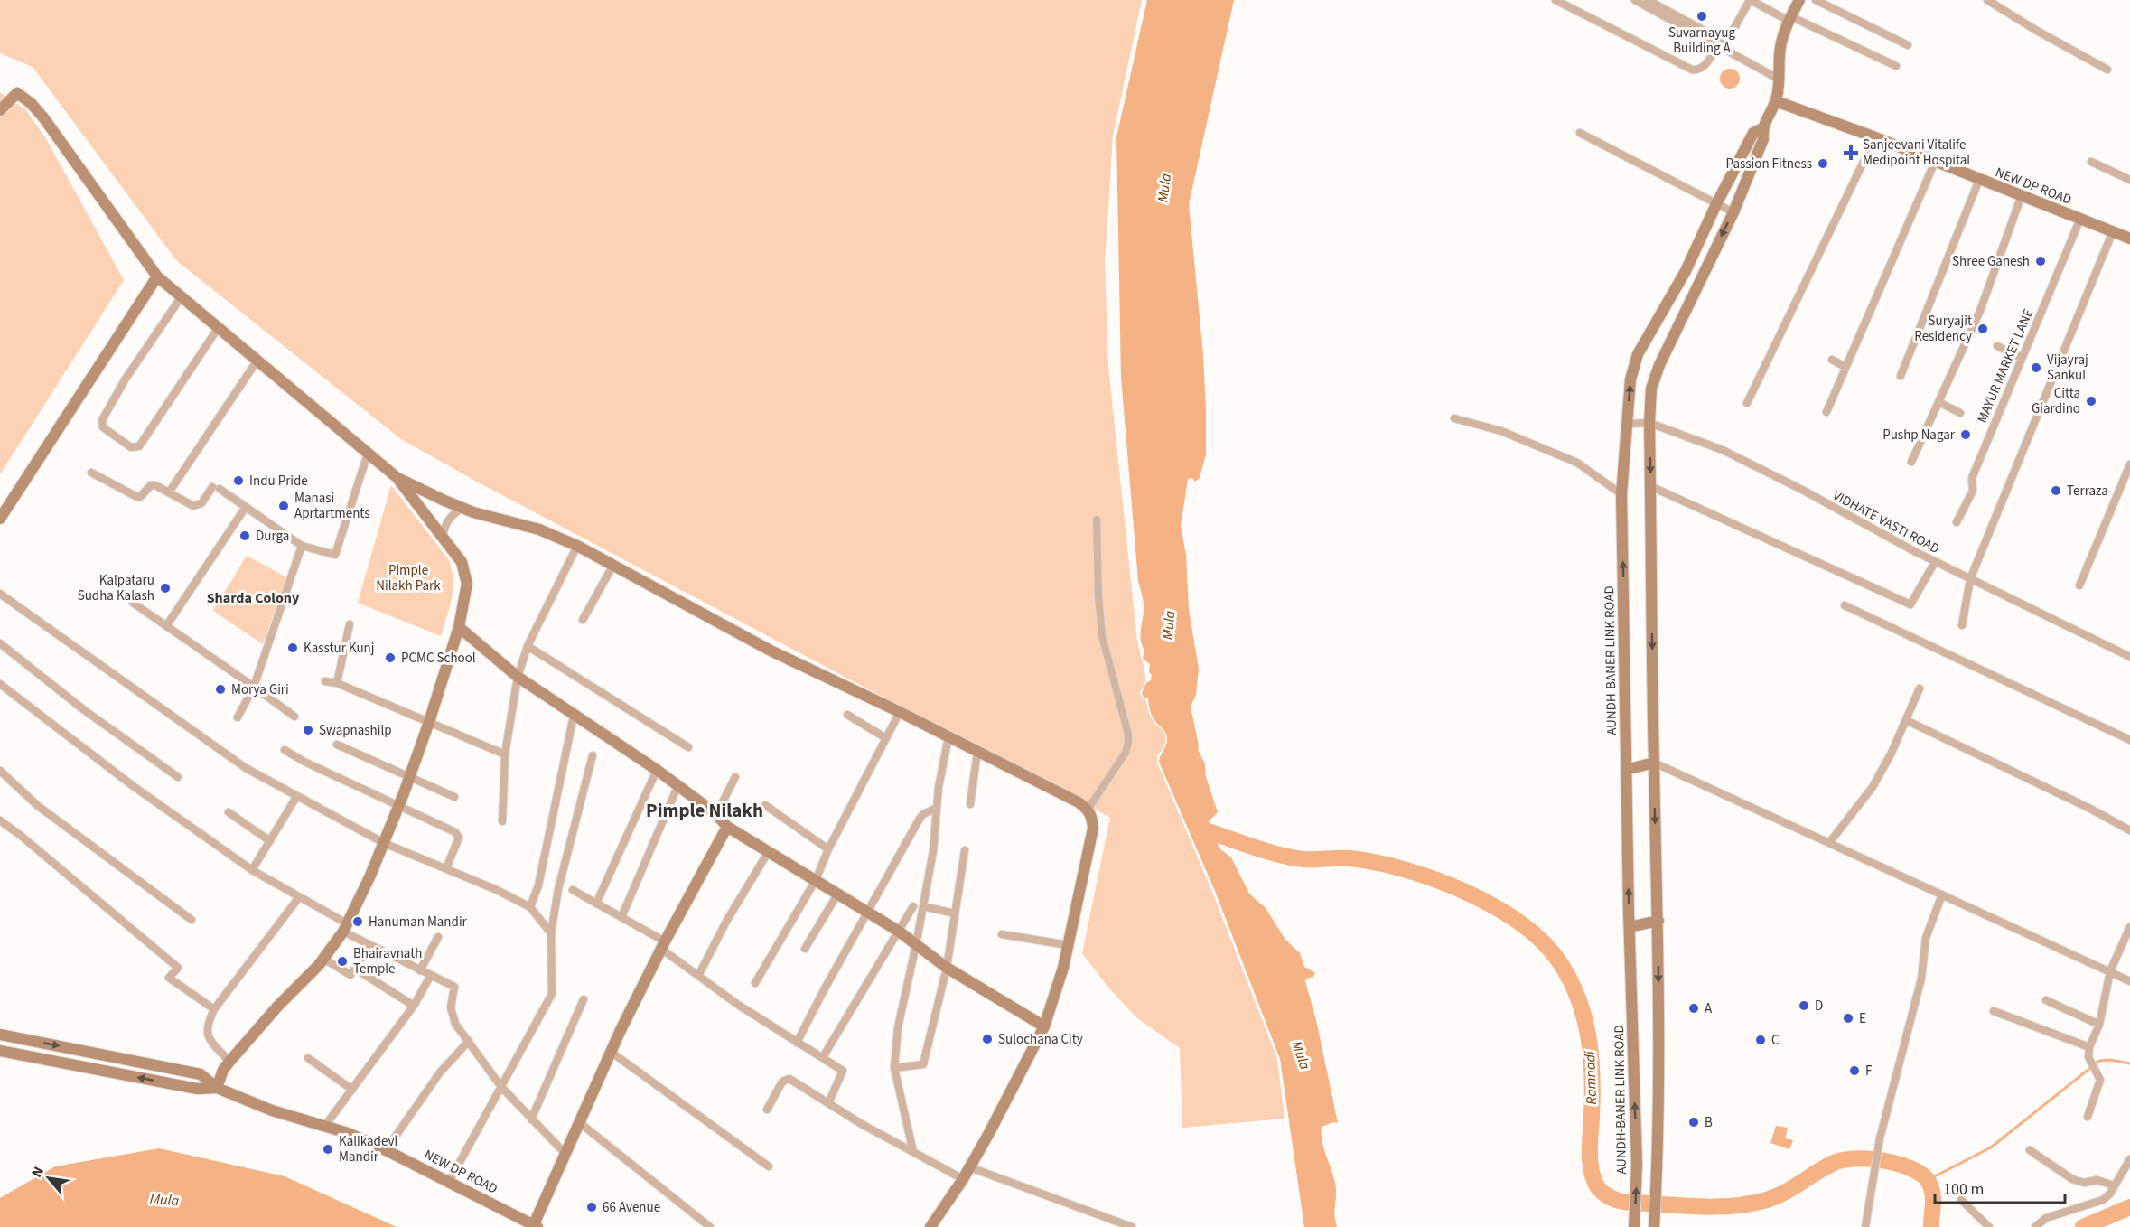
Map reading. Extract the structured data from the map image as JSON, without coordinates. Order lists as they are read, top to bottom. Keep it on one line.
{"streets":{"street":["NEW DP ROAD","MAYUR MARKET LANE","VIDHATE VASTI ROAD","AUNDH-BANER LINK ROAD"]},"crossings":[["NEW DP ROAD","MAYUR MARKET LANE"],["NEW DP ROAD","AUNDH-BANER LINK ROAD"],["VIDHATE VASTI ROAD","AUNDH-BANER LINK ROAD"]],"districts":["Sharda Colony","Pimple Nilakh"],"water":["Mula","Ramnadi"],"parks":["Pimple Nilakh Park"],"places":{"other":["Suvarnayug Building A","Passion Fitness","Shree Ganesh","Suryajit Residency","Vijayraj Sankul","Citta Giardino","Pushp Nagar","Indu Pride","Terraza","Manasi Aprtartments","Durga","Kalpataru Sudha Kalash","Kasstur Kunj","PCMC School","Morya Giri","Swapnashilp","Hanuman Mandir","Bhairavnath Temple","D","A","E","Sulochana City","C","F","B","Kalikadevi Mandir","66 Avenue"],"health":["Sanjeevani Vitalife Medipoint Hospital"]},"scale_bar":"100 m","north":"top left"}
